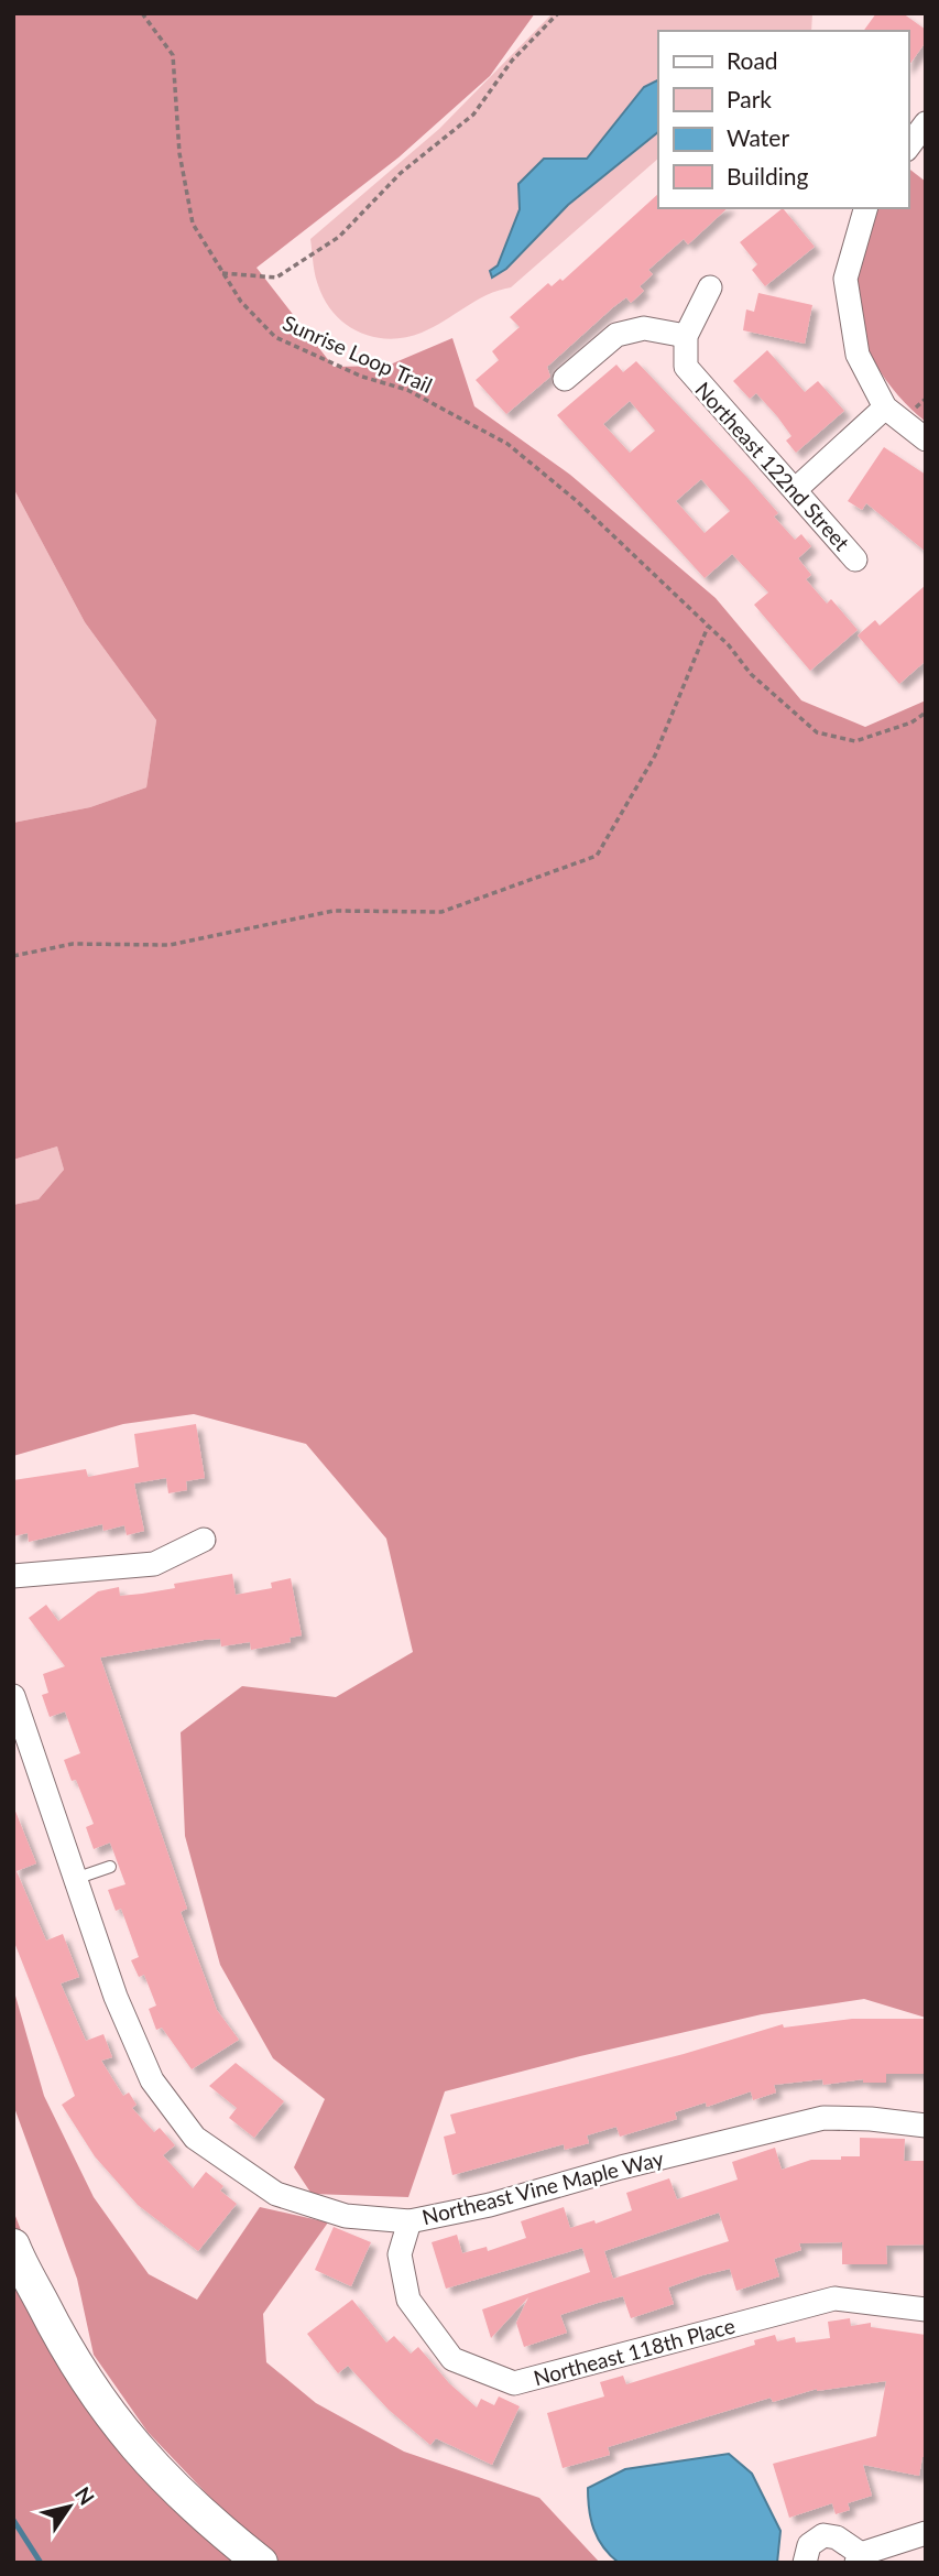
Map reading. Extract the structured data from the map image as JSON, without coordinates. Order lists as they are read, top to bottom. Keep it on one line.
{"streets":{"street":["Northeast 122nd Street","Northeast Vine Maple Way","Northeast 118th Place"],"path":["Sunrise Loop Trail"]},"crossings":[["Northeast Vine Maple Way","Northeast 118th Place"]],"legend":["Road","Park","Water","Building"],"north":"top right"}
